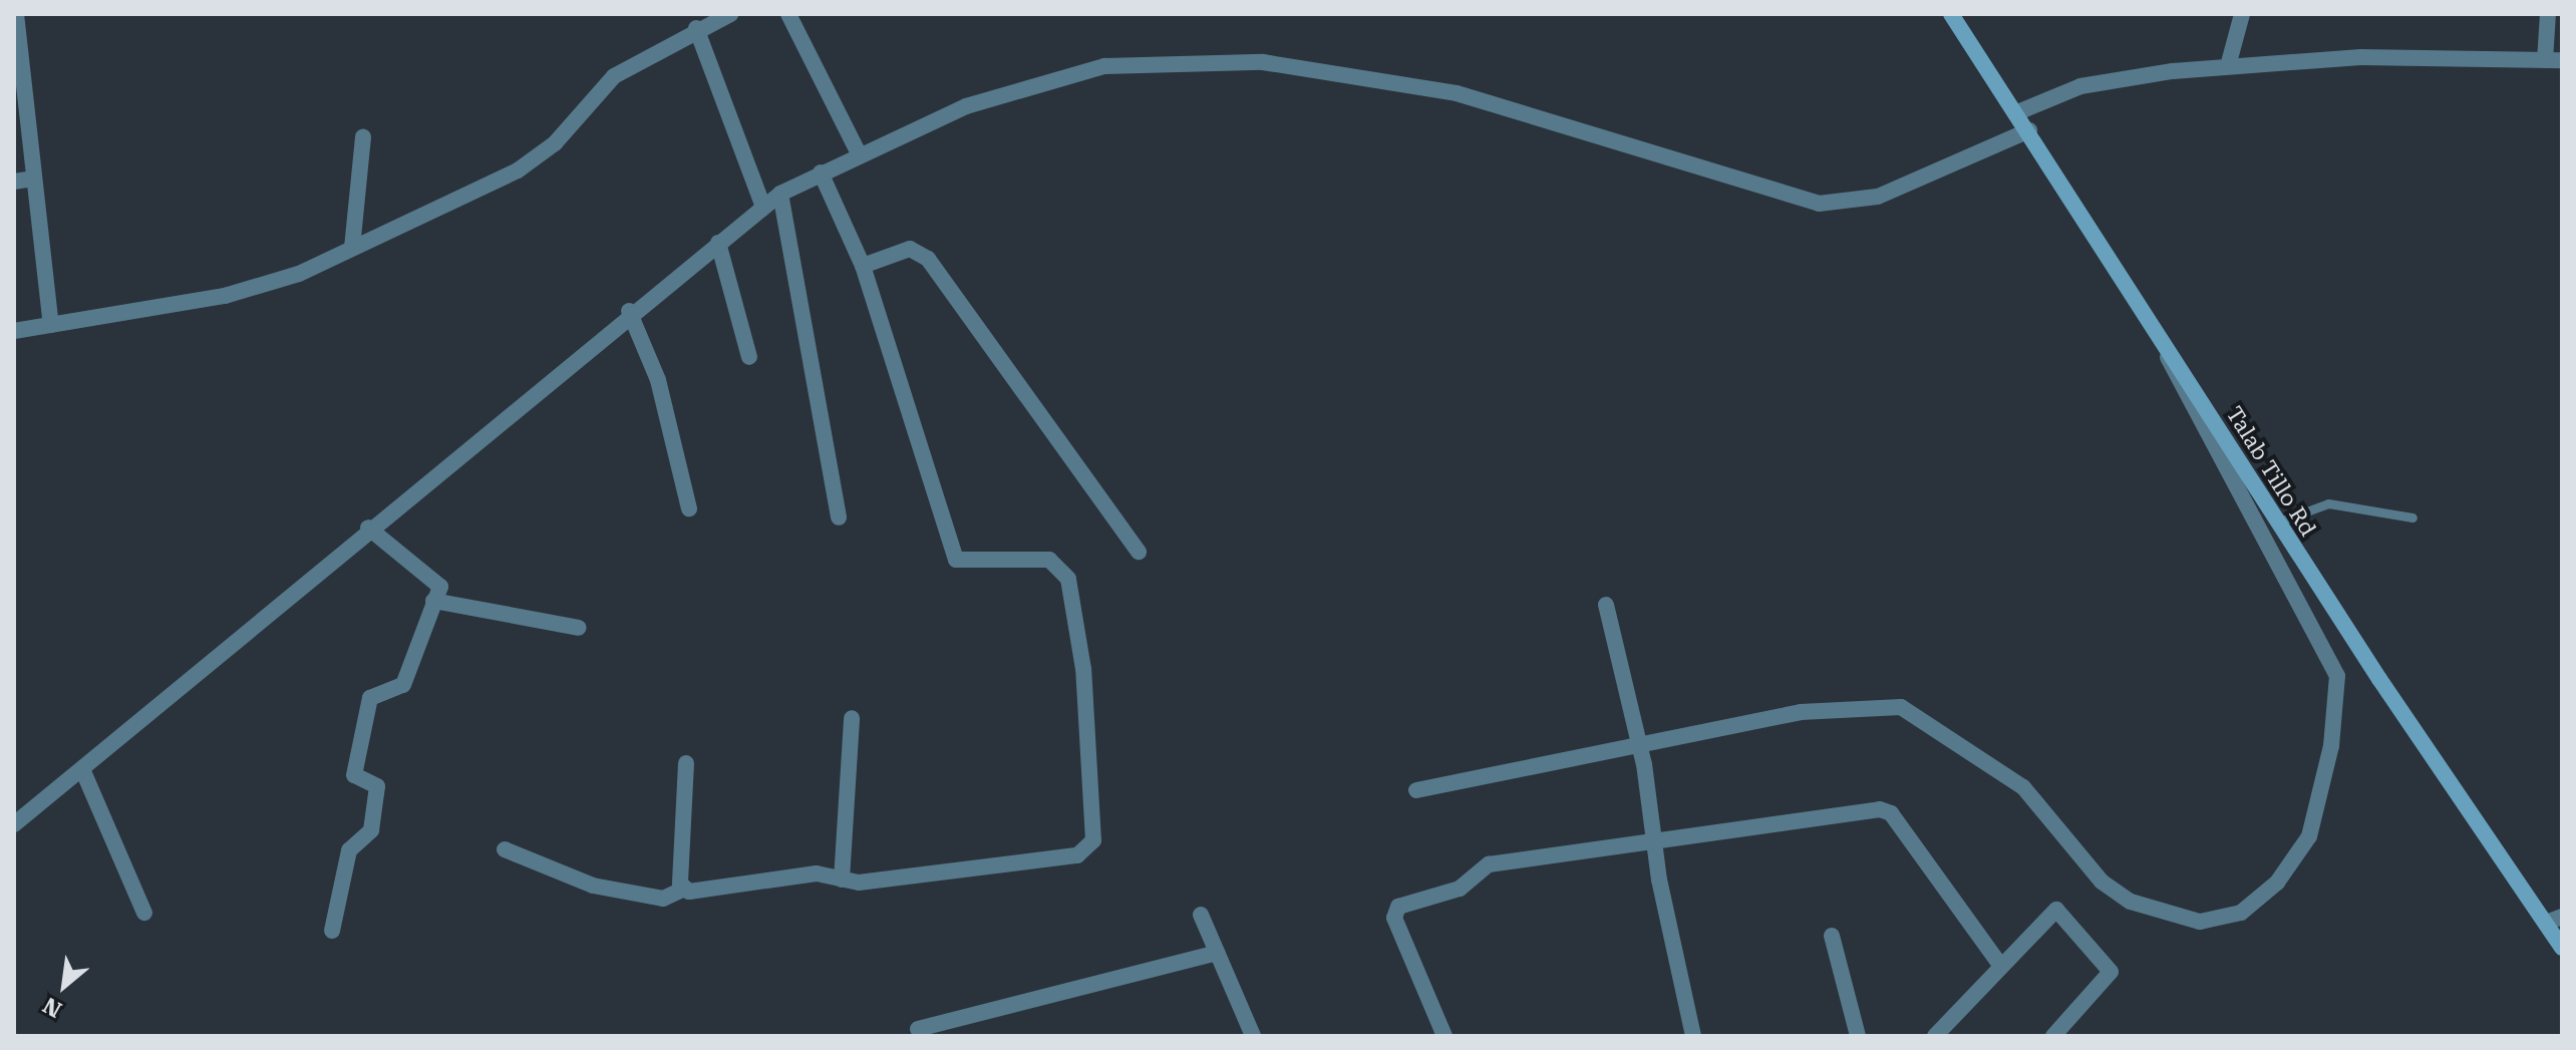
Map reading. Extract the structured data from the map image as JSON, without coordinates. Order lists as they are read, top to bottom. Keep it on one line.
{"streets":{"main road":["Talab Tillo Rd"]},"north":"bottom left"}
